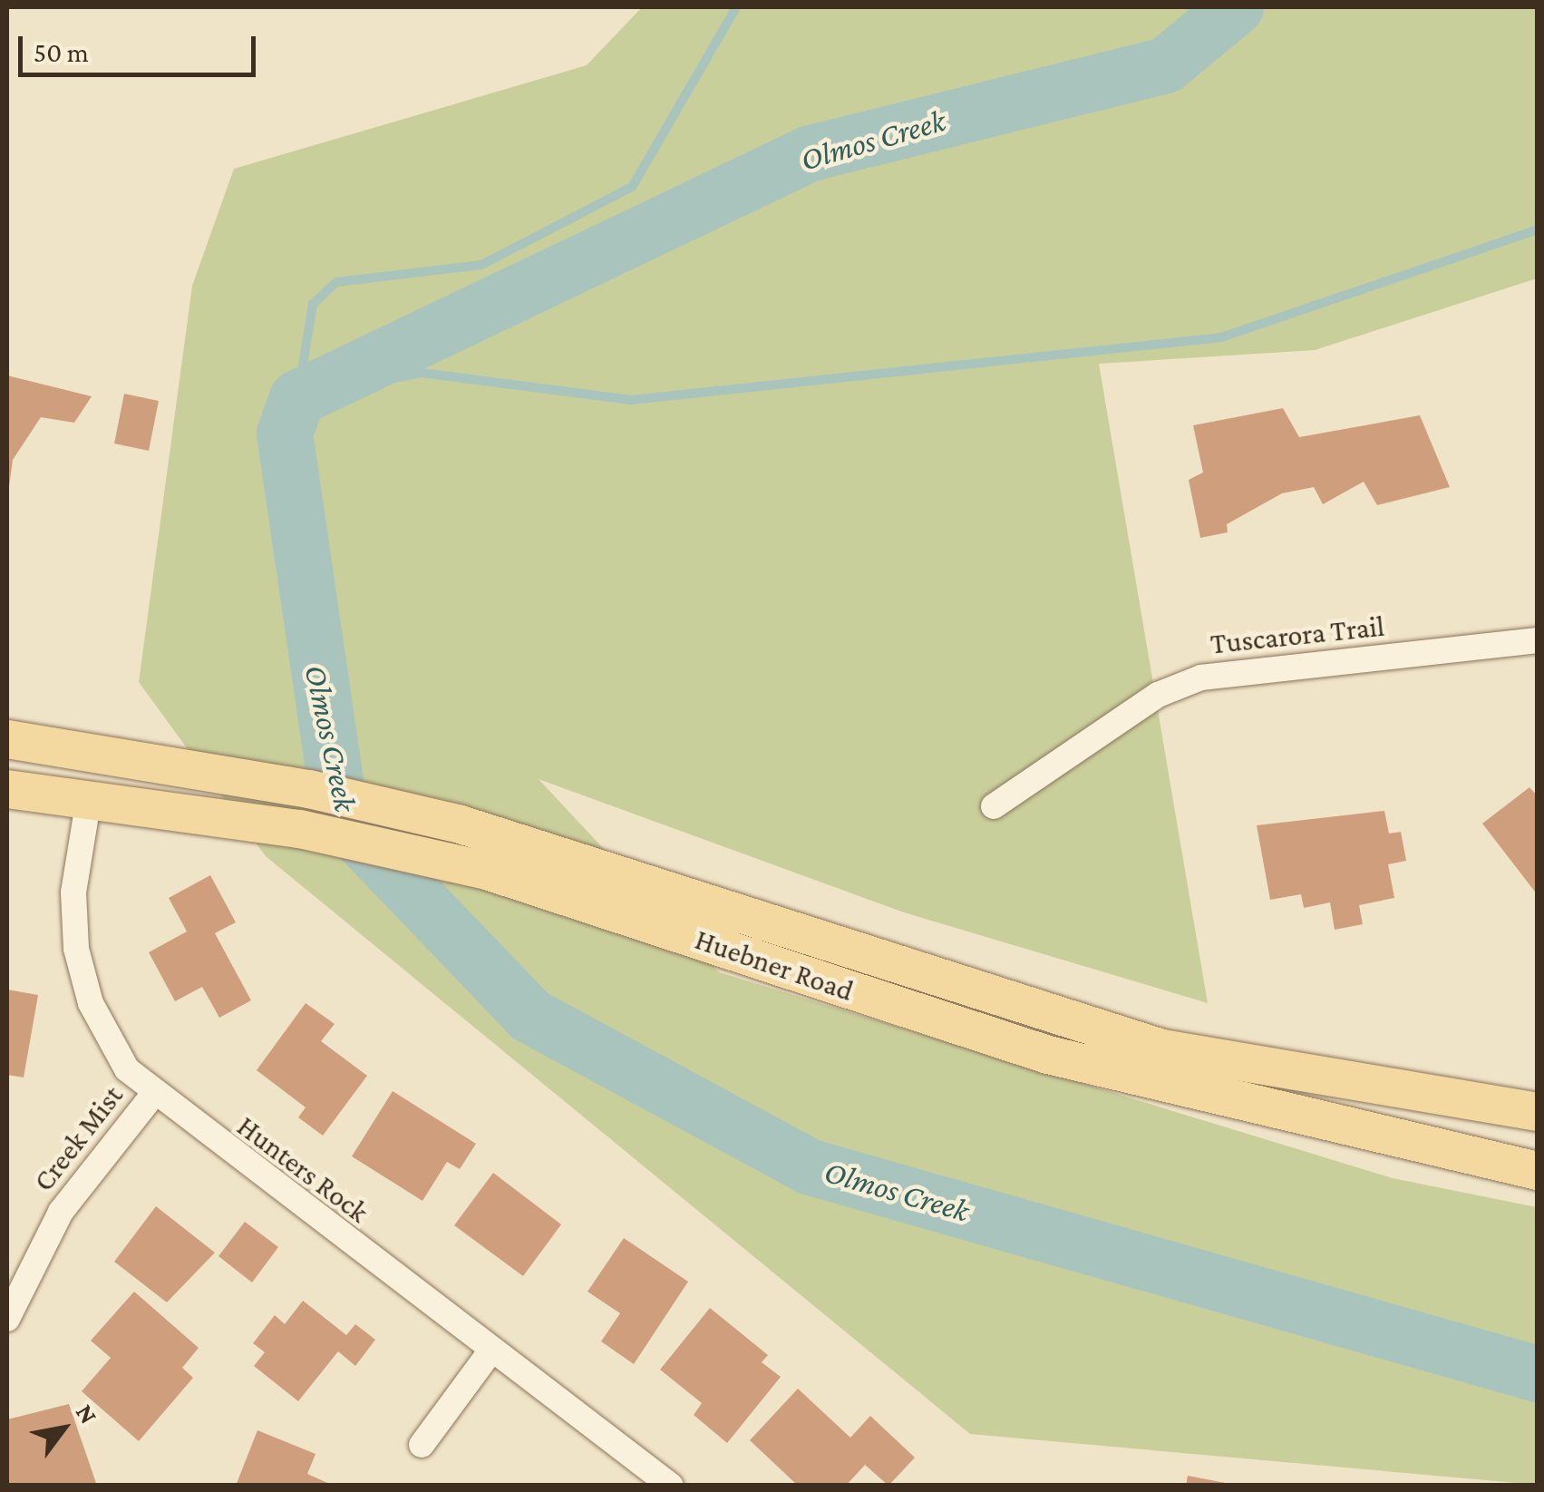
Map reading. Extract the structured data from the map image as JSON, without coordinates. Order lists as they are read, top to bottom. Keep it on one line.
{"streets":{"main road":["Huebner Road"],"street":["Tuscarora Trail","Creek Mist","Hunters Rock"]},"crossings":[["Huebner Road","Hunters Rock"],["Creek Mist","Hunters Rock"]],"water":["Olmos Creek"],"scale_bar":"50 m","north":"top right"}
